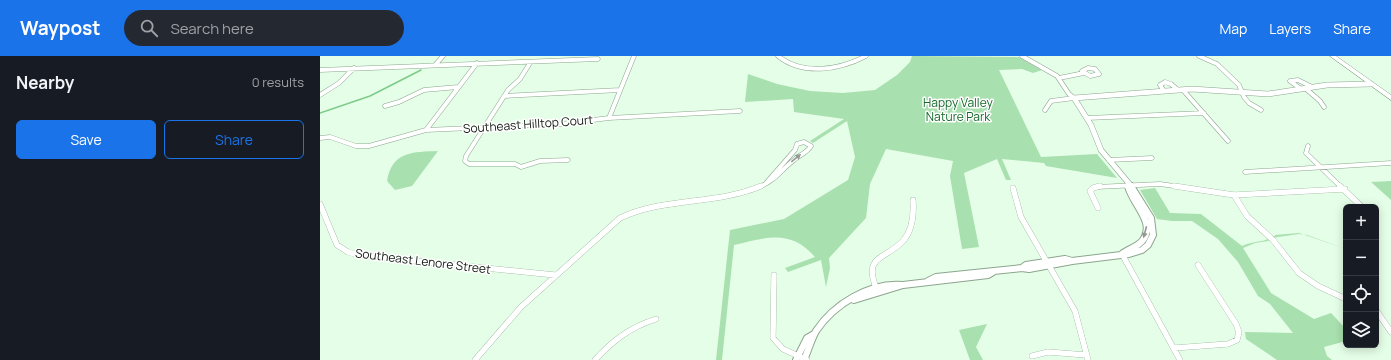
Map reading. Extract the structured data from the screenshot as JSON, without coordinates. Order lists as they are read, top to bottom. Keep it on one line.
{"streets":{"street":["Southeast Hilltop Court","Southeast Lenore Street"]},"parks":["Happy Valley Nature Park"],"page":{"header":"Waypost","search":"Search here","nav":["Map","Layers","Share"],"heading":["Nearby","0 results"],"buttons":["Save","Share"],"map_buttons":["+","−"]}}
